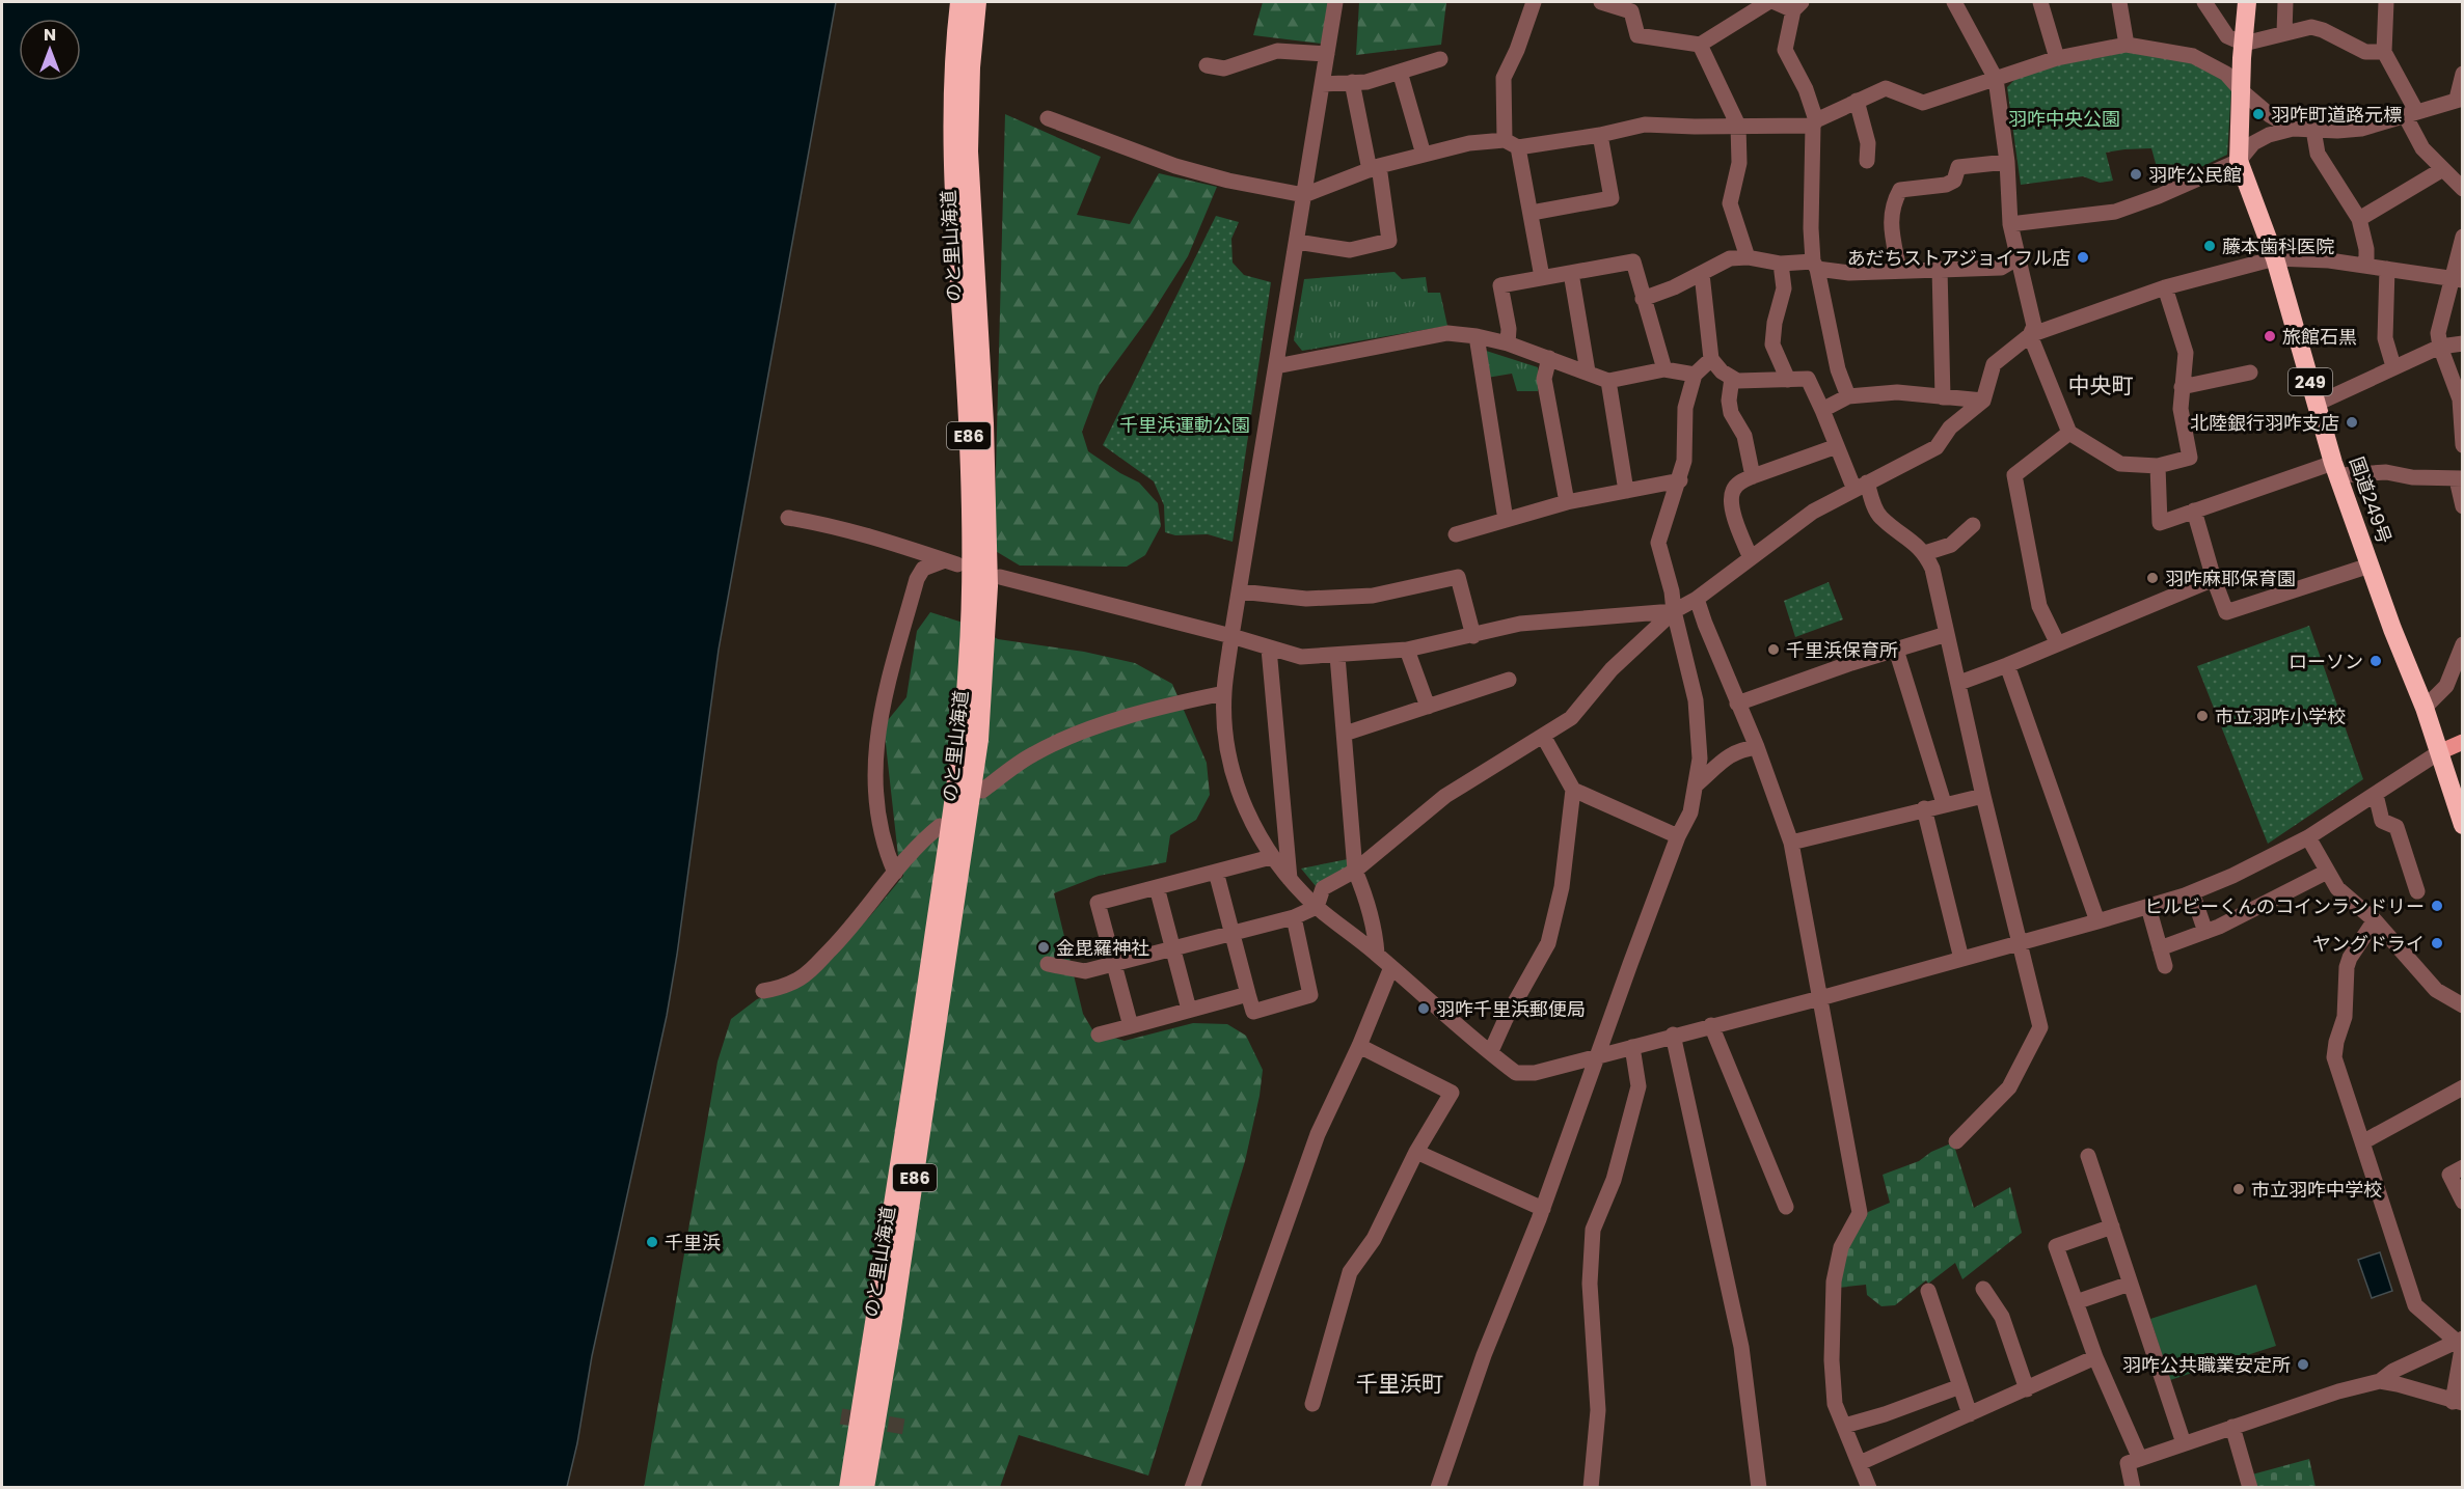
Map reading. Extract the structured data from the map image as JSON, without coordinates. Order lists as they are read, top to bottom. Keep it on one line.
{"streets":{"highway":["のと里山海道","249","E86","国道249号"]},"districts":["中央町","千里浜町"],"parks":["羽咋中央公園","千里浜運動公園"],"places":["羽咋町道路元標","羽咋公民館","藤本歯科医院","あだちストアジョイフル店","旅館石黒","北陸銀行羽咋支店","羽咋麻耶保育園","千里浜保育所","ローソン","市立羽咋小学校","ヒルビーくんのコインランドリー","ヤングドライ","金毘羅神社","羽咋千里浜郵便局","市立羽咋中学校","千里浜","羽咋公共職業安定所"],"north":"top"}
